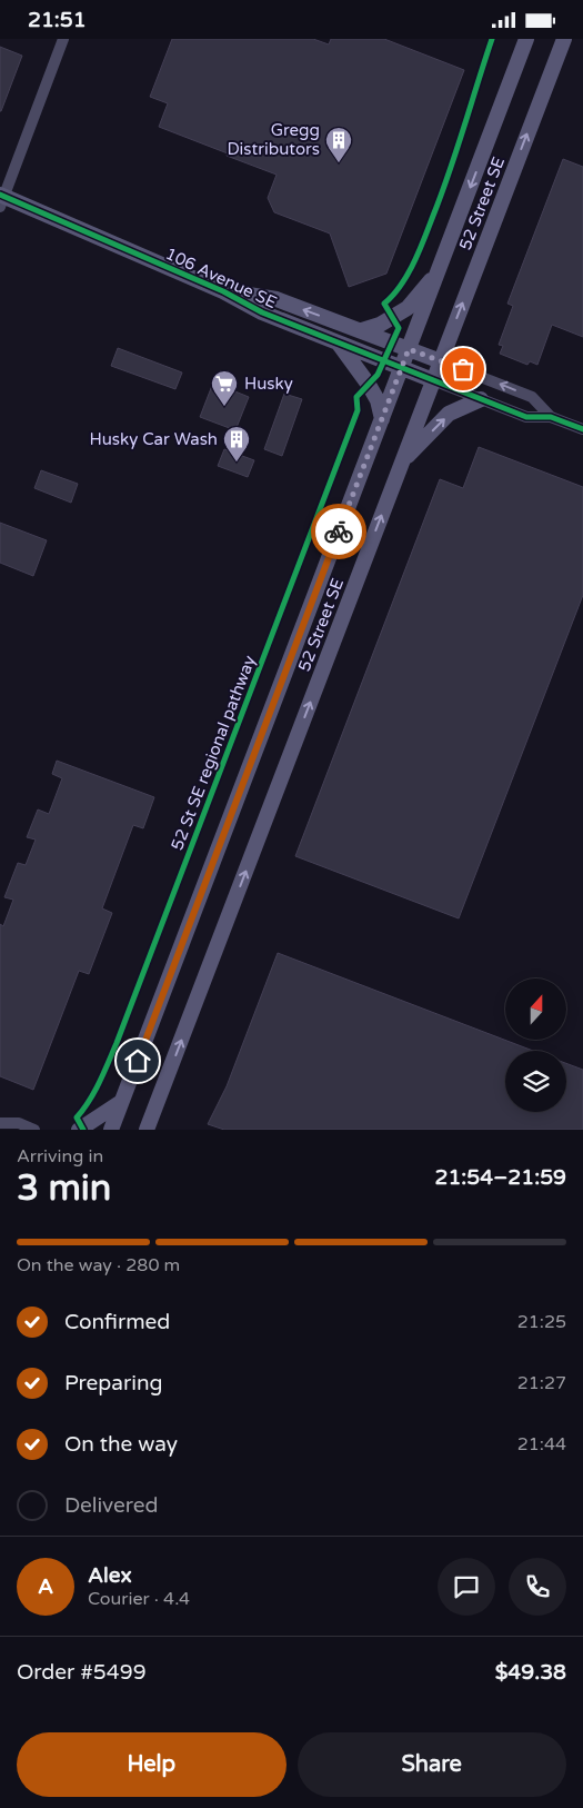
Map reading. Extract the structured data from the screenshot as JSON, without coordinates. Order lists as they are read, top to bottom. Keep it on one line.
{"streets":{"main road":["52 Street SE","106 Avenue SE"],"cycle path":["52 St SE regional pathway"]},"crossings":[["52 Street SE","106 Avenue SE"]],"places":{"building":["Gregg Distributors","Husky Car Wash"],"supermarket":["Husky"]},"north":"top","page":{"status":"21:51","heading":["3 min","Arriving in","21:54–21:59"],"panel":["Alex","Courier · 4.4","Order #5499","$49.38"],"bar":"On the way · 280 m","list":[["Confirmed","21:25"],["Preparing","21:27"],["On the way","21:44"],"Delivered"],"round":"A","buttons":["Help","Share"]}}
